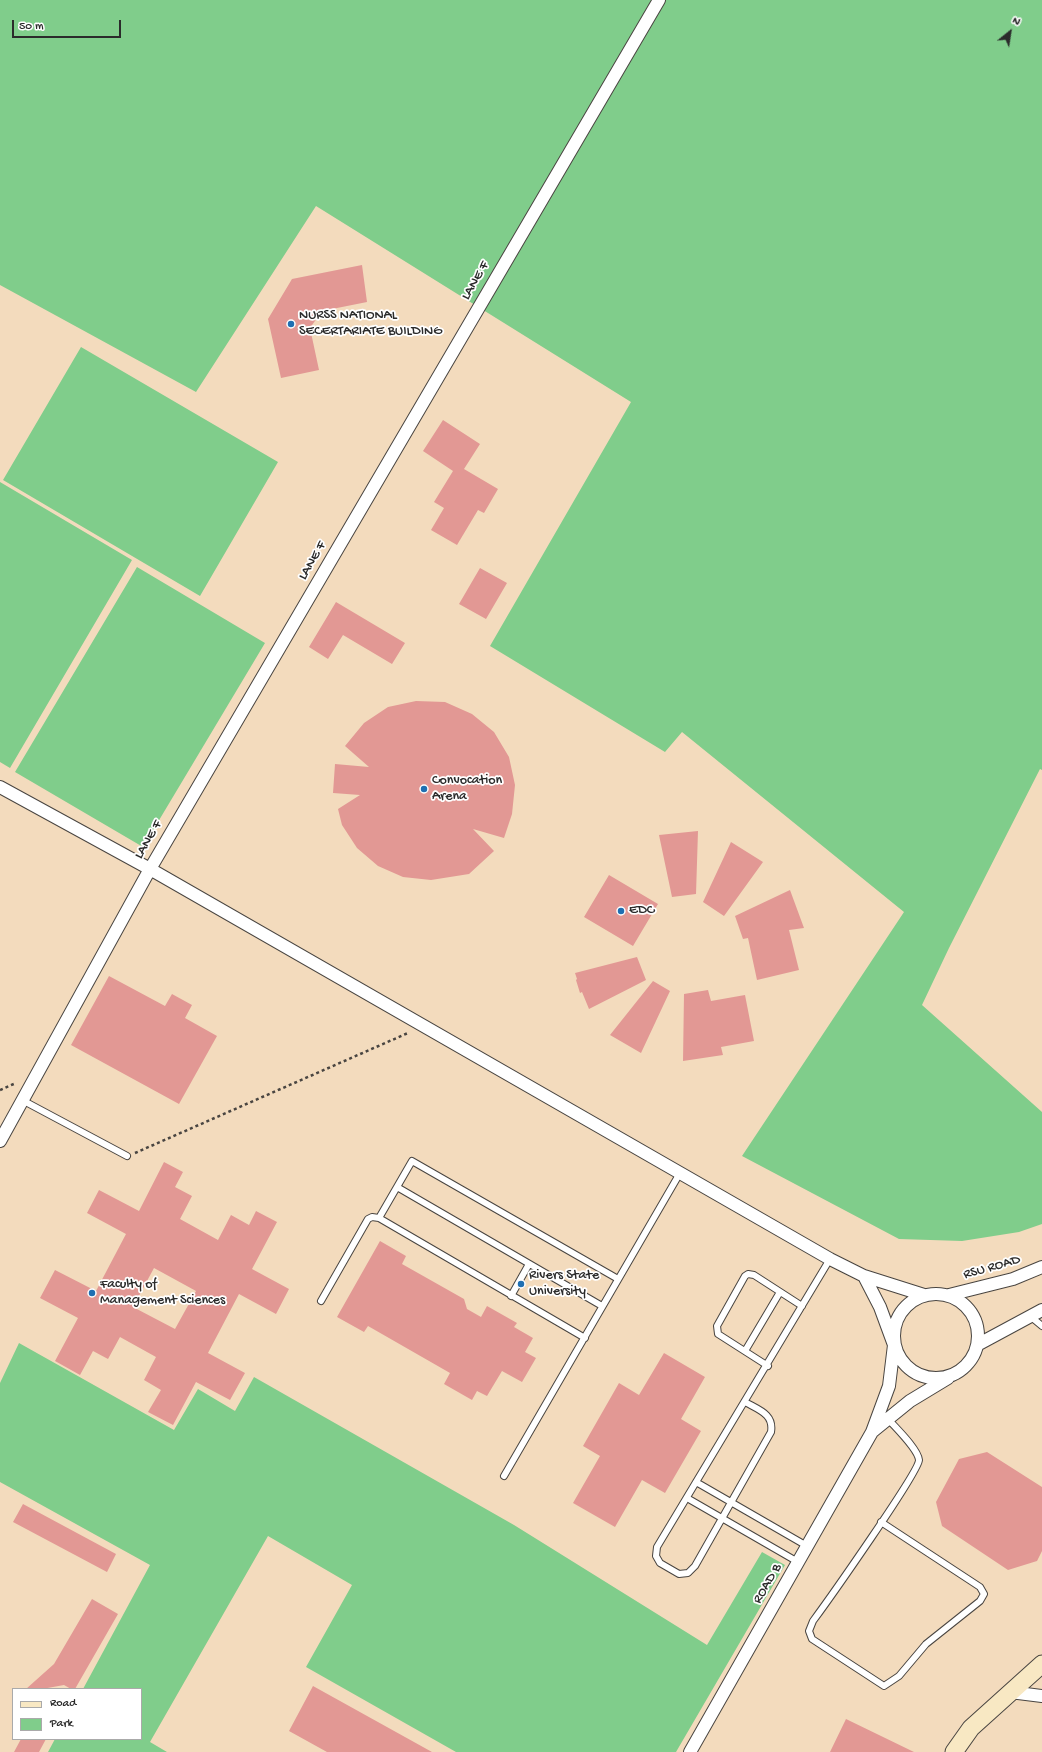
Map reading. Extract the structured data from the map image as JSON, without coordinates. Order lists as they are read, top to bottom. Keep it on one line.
{"streets":{"street":["LANE F","RSU ROAD","ROAD B"]},"places":["NURSS NATIONAL SECERTARIATE BUILDING","Convocation Arena","EDC","Rivers State University","Faculty of Management Sciences"],"legend":["Road","Park"],"scale_bar":"50 m","north":"top right"}
